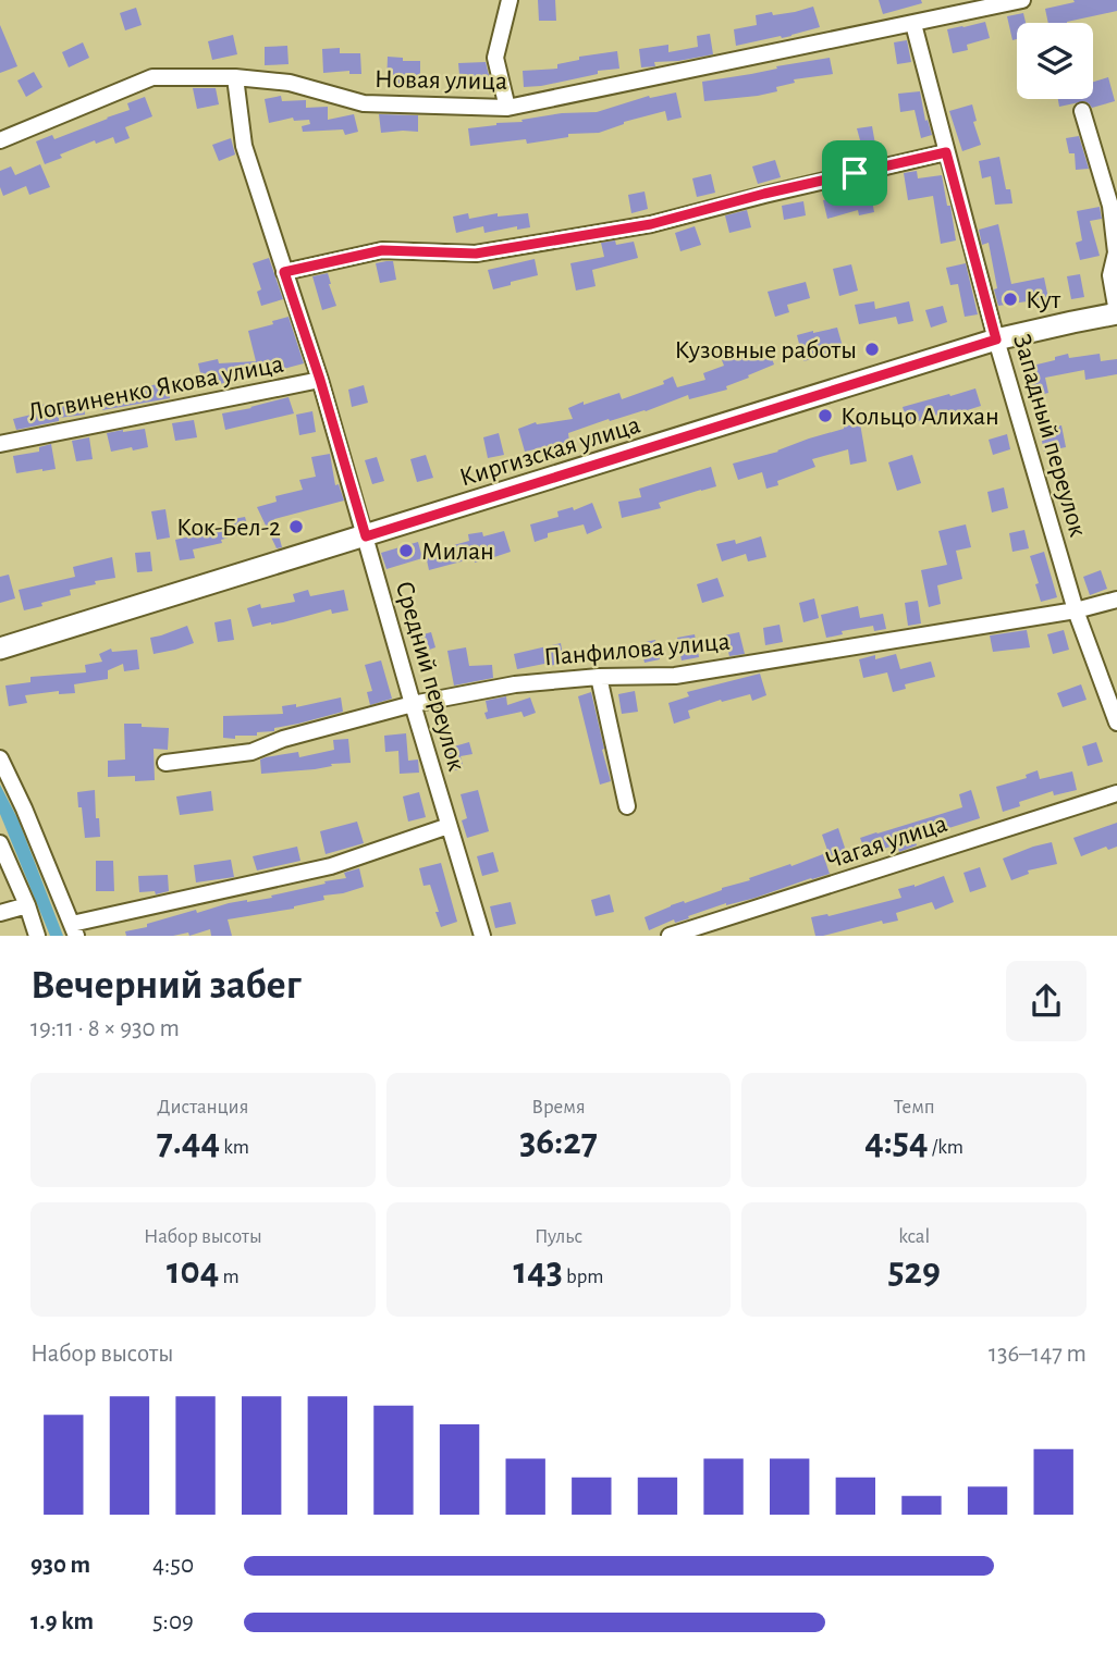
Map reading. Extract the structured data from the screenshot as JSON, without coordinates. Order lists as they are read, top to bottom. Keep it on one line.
{"streets":{"main road":["Киргизская улица"],"street":["Новая улица","Логвиненко Якова улица","Западный переулок","Панфилова улица","Средний переулок","Чагая улица"]},"crossings":[["Новая улица","Западный переулок"],["Новая улица","Средний переулок"],["Логвиненко Якова улица","Средний переулок"],["Западный переулок","Киргизская улица"],["Западный переулок","Панфилова улица"],["Киргизская улица","Средний переулок"],["Панфилова улица","Средний переулок"]],"places":["Кут","Кузовные работы","Кольцо Алихан","Кок-Бел-2","Милан"],"page":{"heading":["Вечерний забег","19:11 · 8 × 930 m"],"stats":[["Дистанция","7.44 km"],["Время","36:27"],["Темп","4:54 /km"],["Набор высоты","104 m"],["Пульс","143 bpm"],["kcal","529"]],"chart":["Набор высоты","136–147 m"],"list":[{"name":"930 m","note":"4:50"},{"name":"1.9 km","note":"5:09"}]}}
